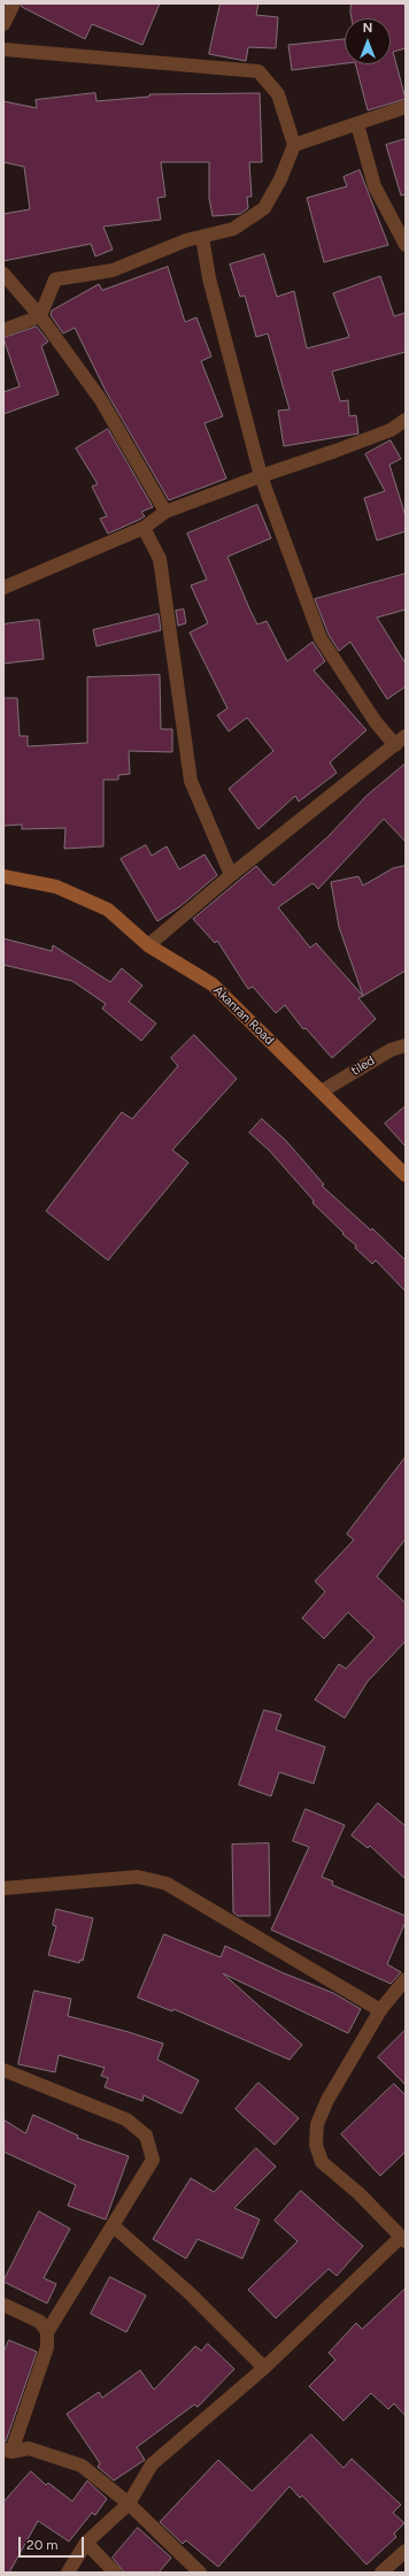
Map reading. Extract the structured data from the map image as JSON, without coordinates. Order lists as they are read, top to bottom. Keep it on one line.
{"streets":{"main road":["Akanran Road"],"street":["tiled"]},"crossings":[["Akanran Road","tiled"]],"scale_bar":"20 m","north":"top"}
